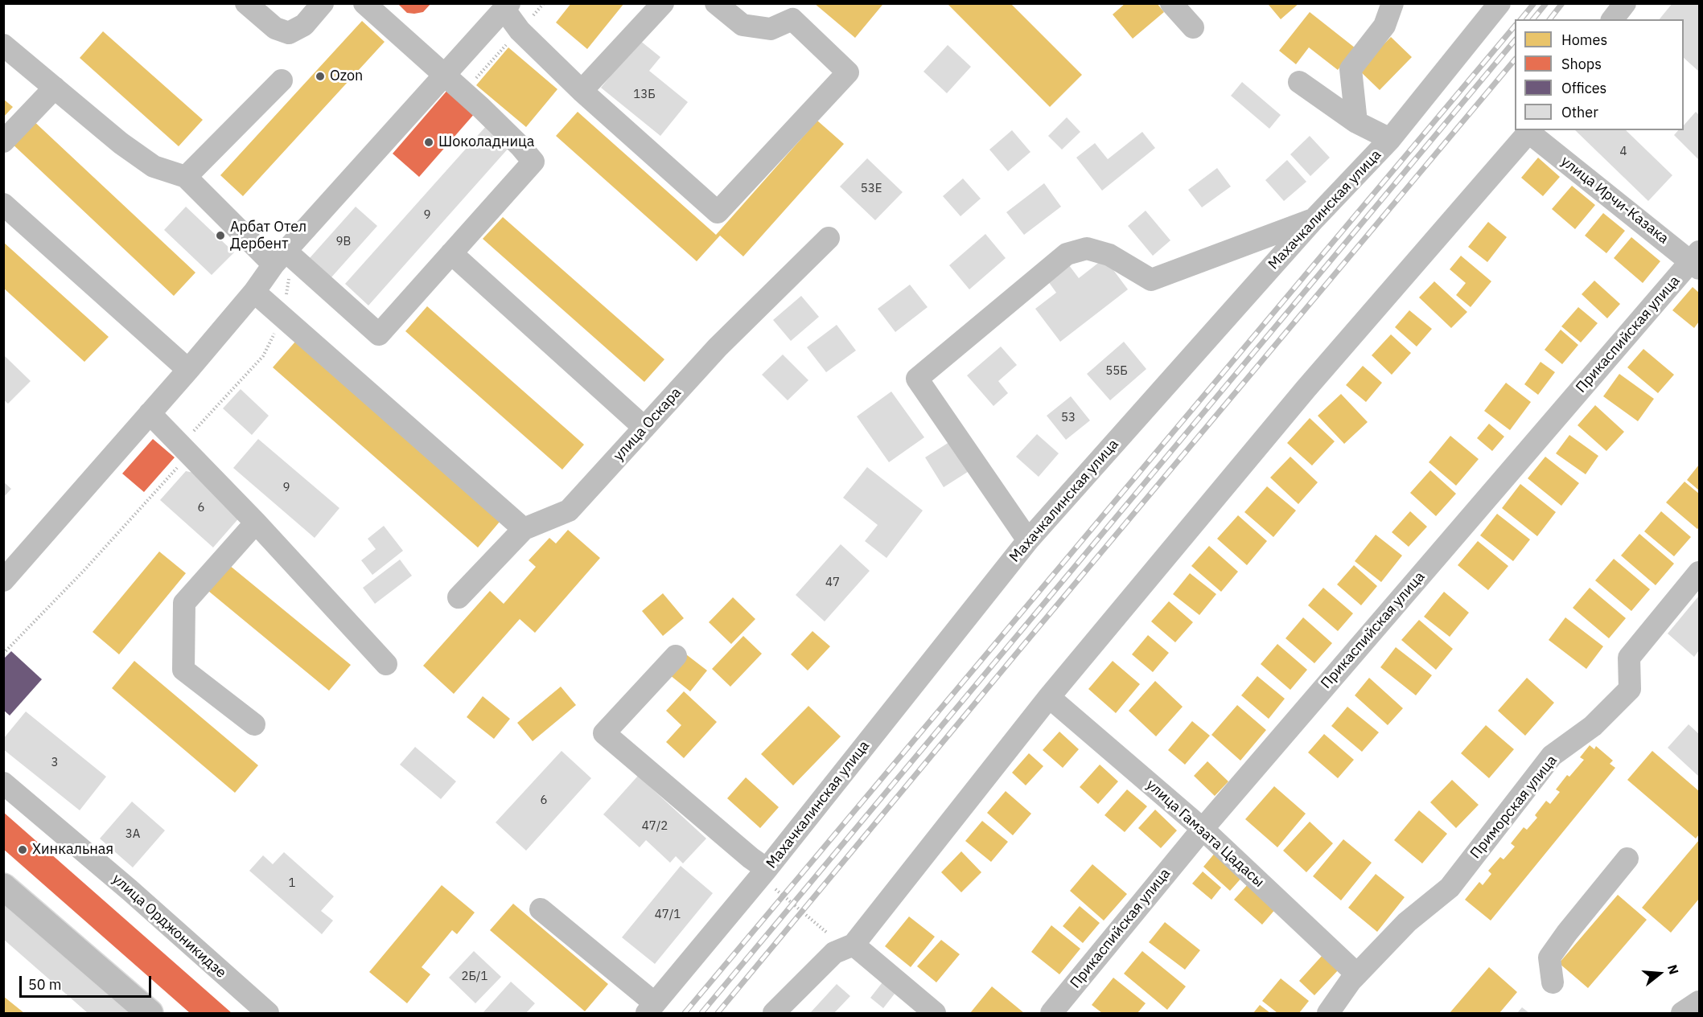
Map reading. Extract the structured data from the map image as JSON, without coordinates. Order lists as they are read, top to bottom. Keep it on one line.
{"streets":{"street":["улица Ирчи-Казака","Махачкалинская улица","Прикаспийская улица","улица Оскара","Приморская улица","улица Гамзата Цадасы","улица Орджоникидзе"]},"crossings":[["улица Ирчи-Казака","Прикаспийская улица"],["Прикаспийская улица","улица Гамзата Цадасы"],["Приморская улица","улица Гамзата Цадасы"]],"places":["Ozon","Шоколадница","Арбат Отел Дербент","Хинкальная"],"house_numbers":["13Б","4","53Е","9","9В","55Б","53","9","6","47","3","6","47/2","3А","1","47/1","2Б/1"],"legend":["Homes","Shops","Offices","Other"],"scale_bar":"50 m","north":"right"}
